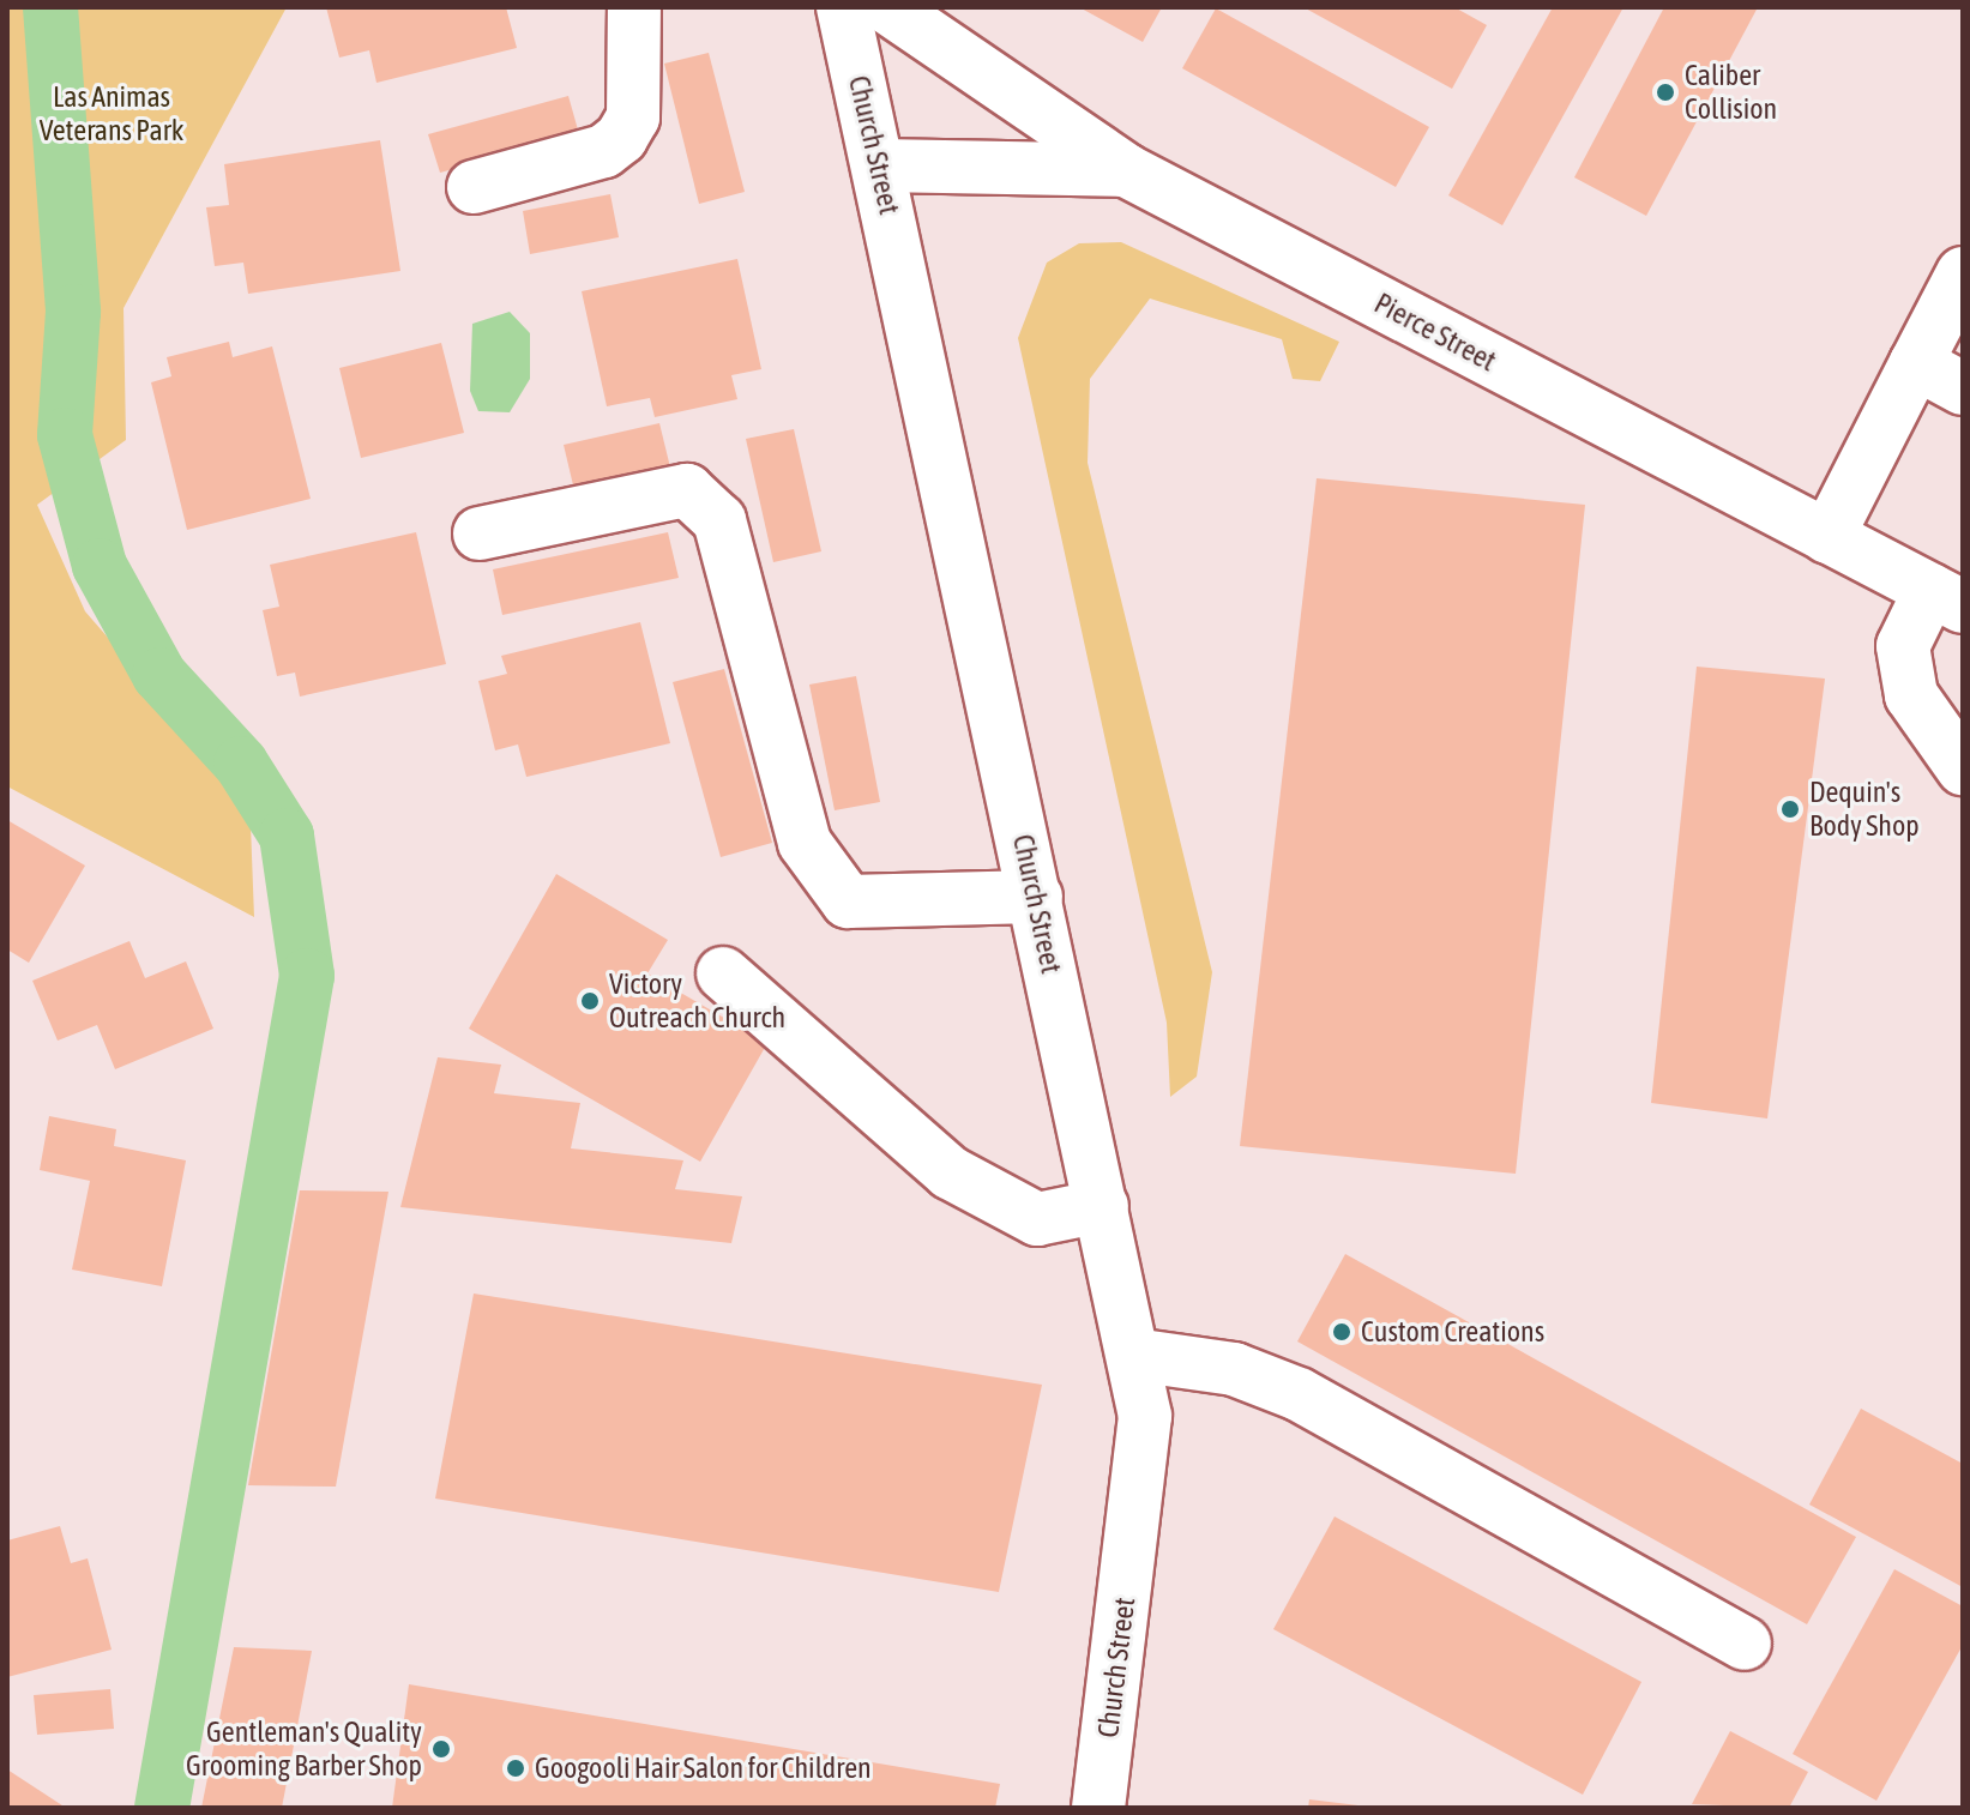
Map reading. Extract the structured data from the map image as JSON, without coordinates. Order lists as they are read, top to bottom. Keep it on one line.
{"streets":{"street":["Church Street","Pierce Street"]},"crossings":[["Church Street","Pierce Street"]],"parks":["Las Animas Veterans Park"],"places":["Caliber Collision","Dequin's Body Shop","Victory Outreach Church","Custom Creations","Gentleman's Quality Grooming Barber Shop","Googooli Hair Salon for Children"]}
